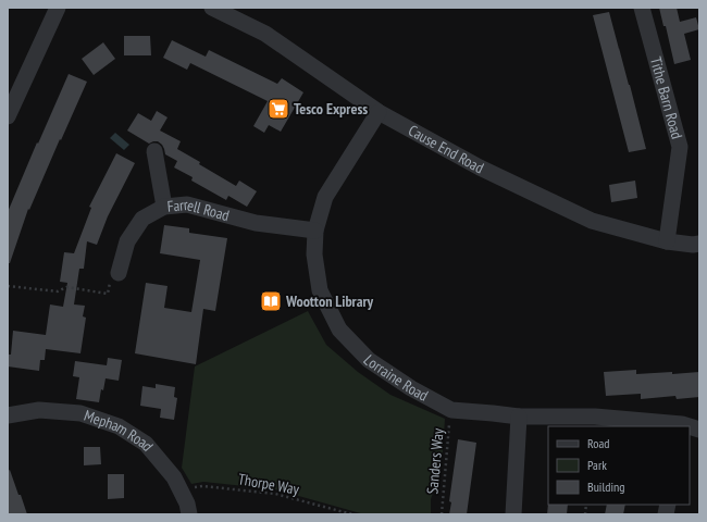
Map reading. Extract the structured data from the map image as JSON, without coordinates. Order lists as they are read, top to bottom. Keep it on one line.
{"streets":{"street":["Tithe Barn Road","Cause End Road","Farrell Road","Lorraine Road","Mepham Road"],"path":["Sanders Way","Thorpe Way"]},"crossings":[["Tithe Barn Road","Cause End Road"],["Cause End Road","Lorraine Road"],["Farrell Road","Lorraine Road"],["Lorraine Road","Sanders Way"],["Mepham Road","Thorpe Way"]],"places":{"supermarket":["Tesco Express"],"library":["Wootton Library"]},"legend":["Road","Park","Building"]}
